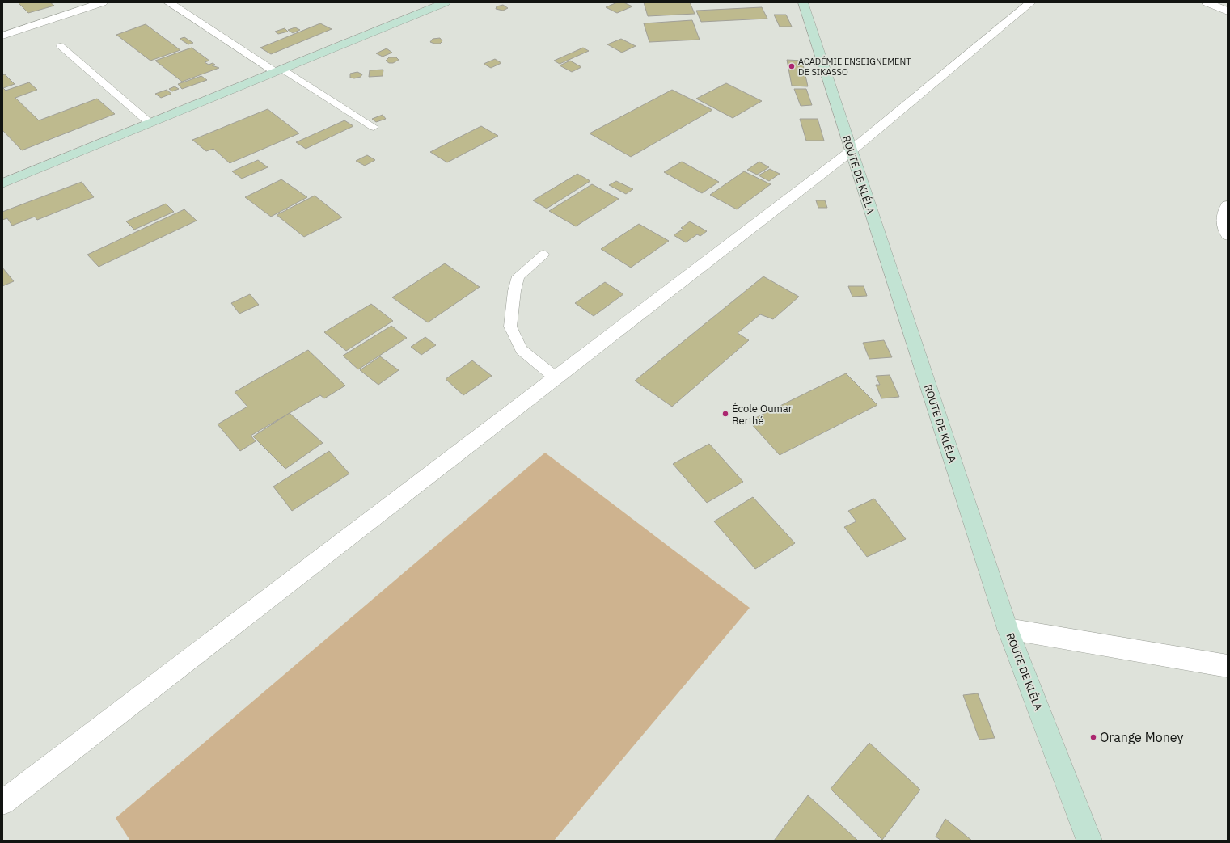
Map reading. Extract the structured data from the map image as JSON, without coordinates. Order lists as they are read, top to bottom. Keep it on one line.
{"streets":{"main road":["ROUTE DE KLÉLA"]},"places":["ACADÉMIE ENSEIGNEMENT DE SIKASSO","École Oumar Berthé","Orange Money"]}
